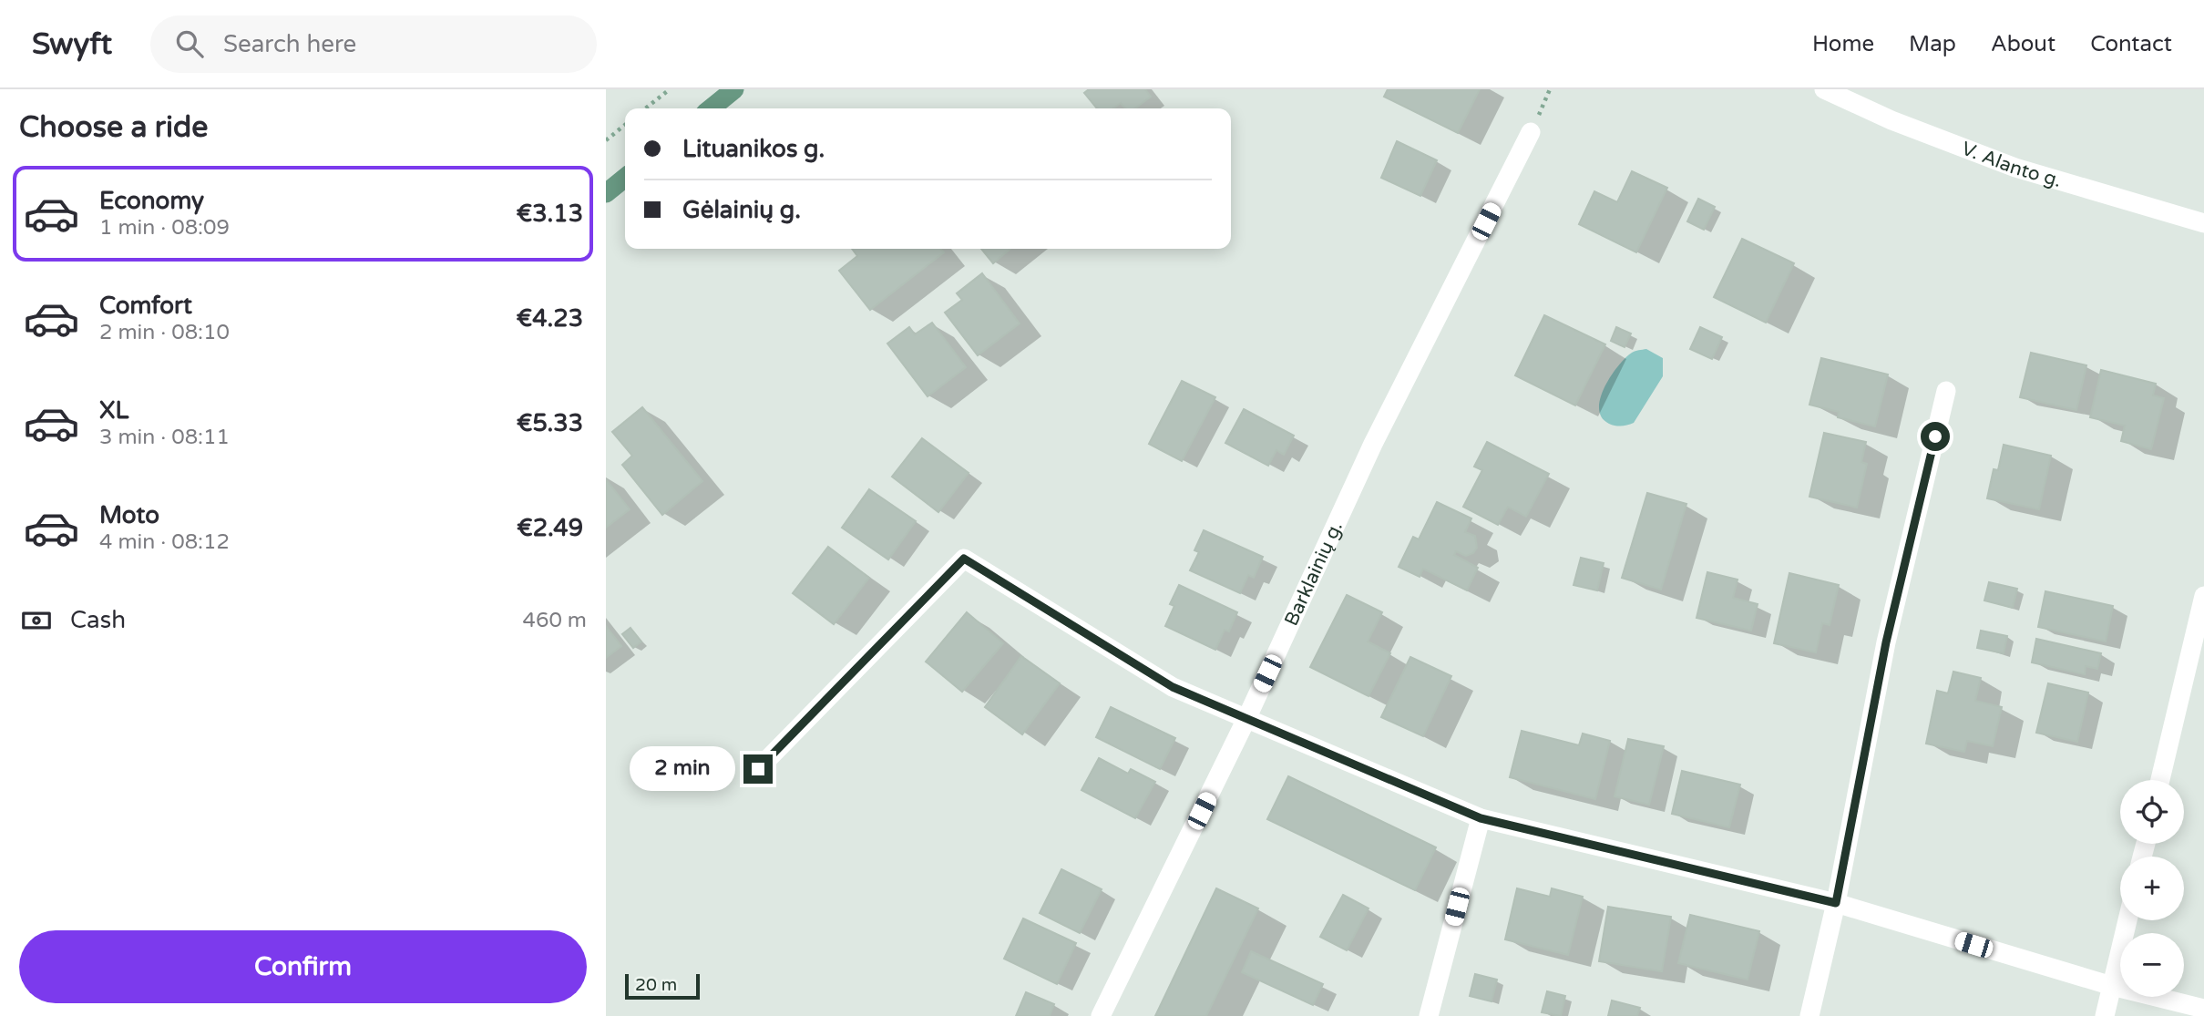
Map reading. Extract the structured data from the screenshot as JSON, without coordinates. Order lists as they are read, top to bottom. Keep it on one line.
{"streets":{"street":["V. Alanto g.","Barklainių g."]},"scale_bar":"20 m","page":{"header":"Swyft","search":"Search here","nav":["Home","Map","About","Contact"],"heading":"Choose a ride","banner":["Lituanikos g.","Gėlainių g."],"list":[{"name":"Economy","note":"1 min · 08:09","value":"€3.13"},{"name":"Comfort","note":"2 min · 08:10","value":"€4.23"},{"name":"XL","note":"3 min · 08:11","value":"€5.33"},{"name":"Moto","note":"4 min · 08:12","value":"€2.49"}],"pay":["Cash","460 m"],"bubble":"2 min","map_buttons":["+","−"],"buttons":"Confirm","scale":"20 m"}}
